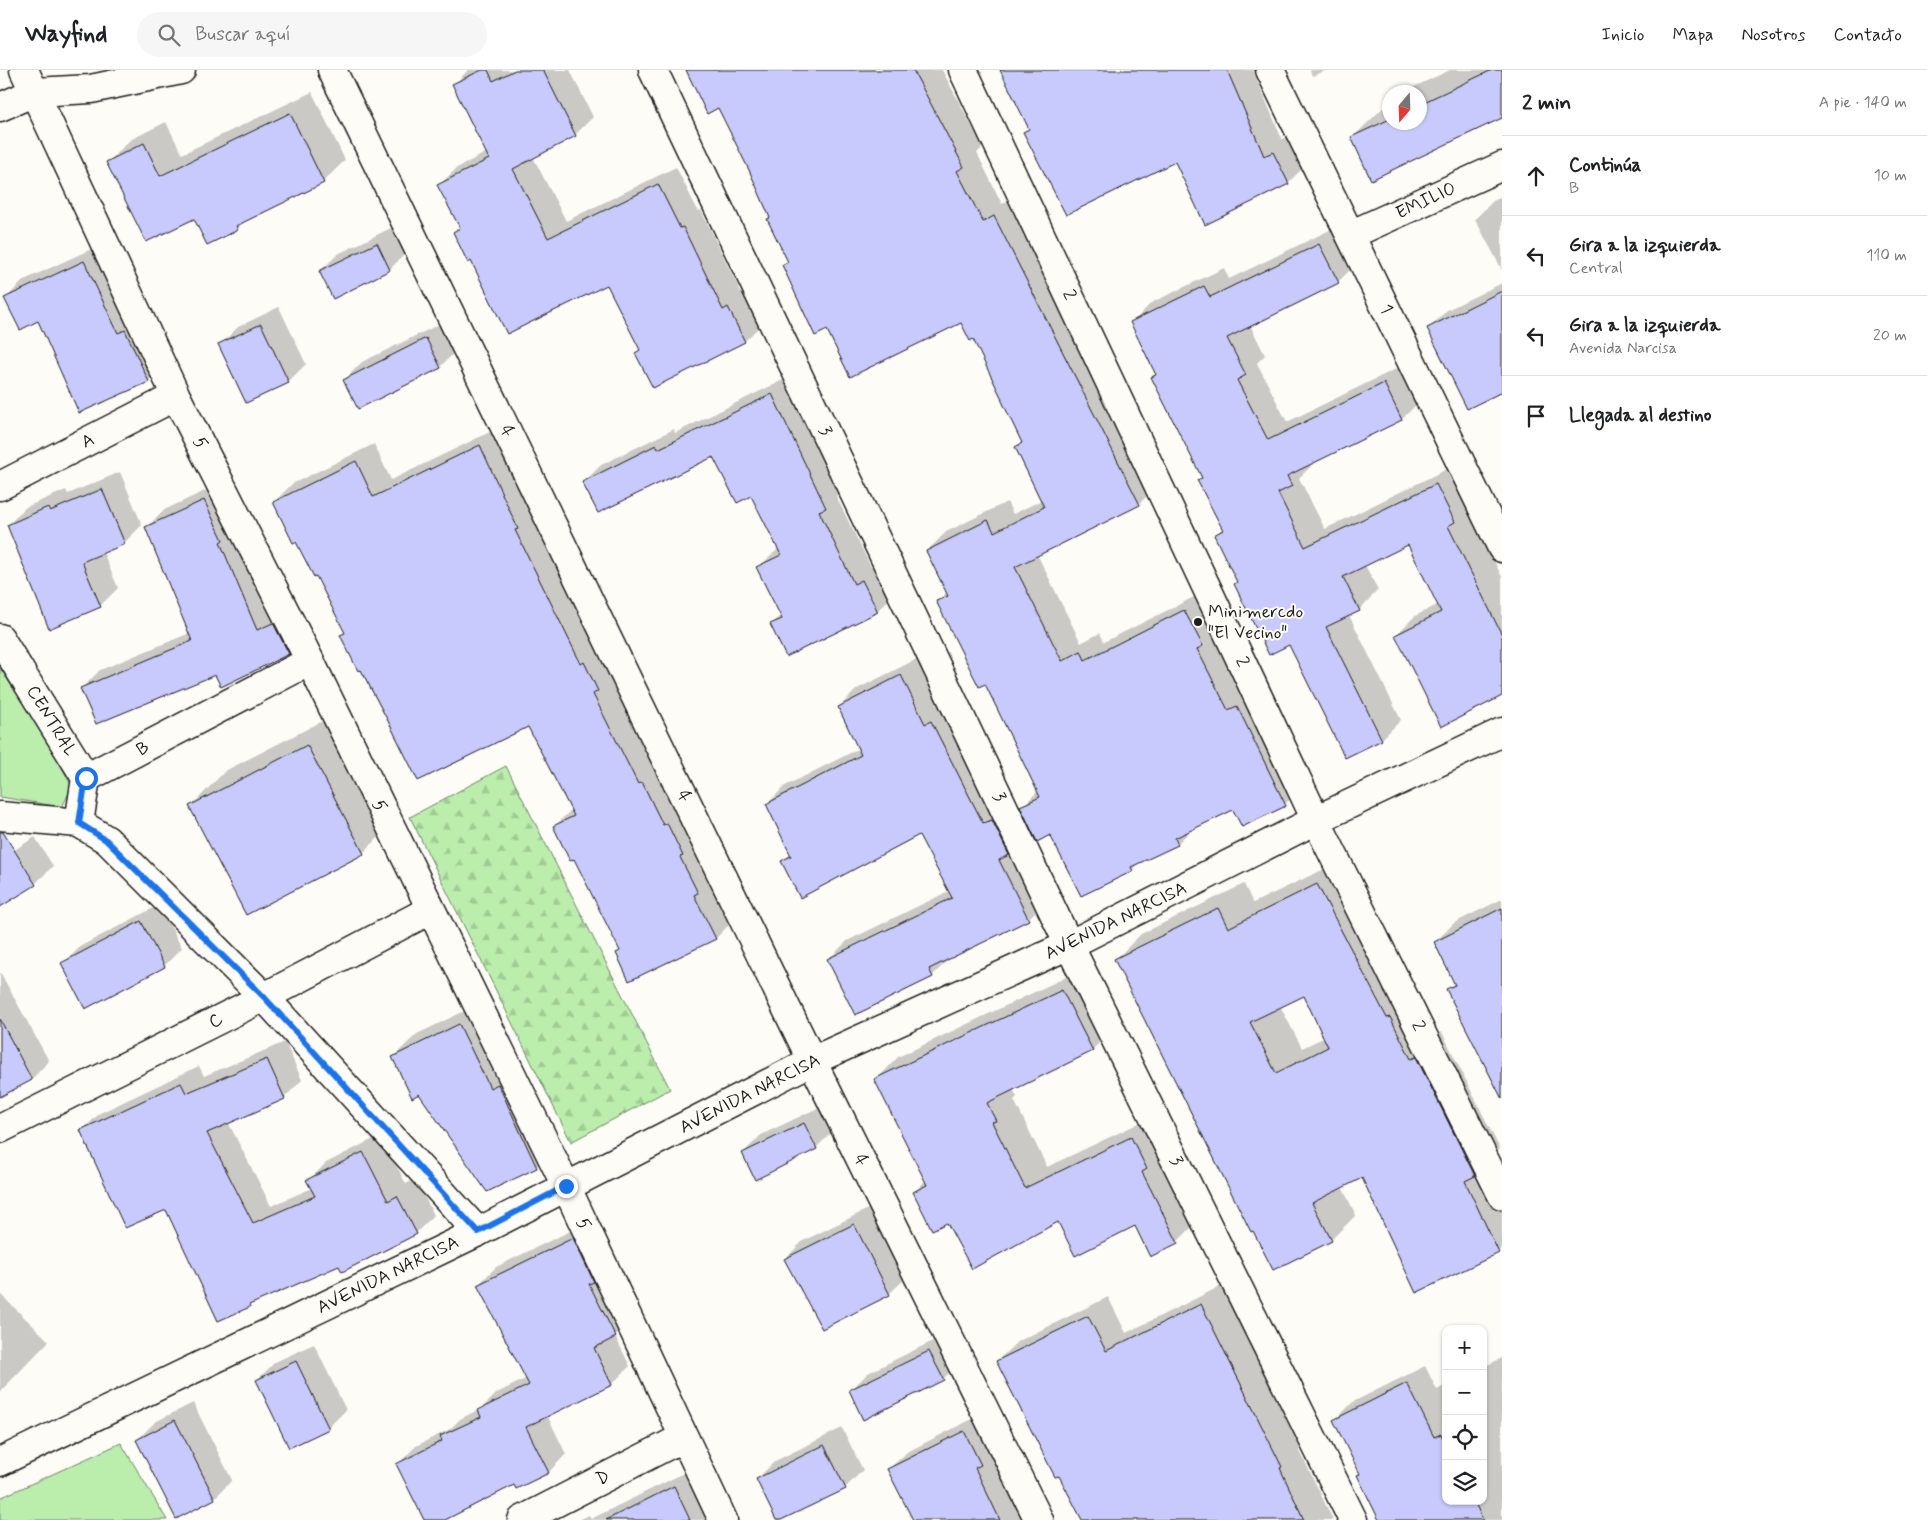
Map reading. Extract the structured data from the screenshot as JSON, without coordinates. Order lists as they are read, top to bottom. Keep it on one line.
{"streets":{"street":["EMILIO","2","1","4","3","A","5","CENTRAL","B","AVENIDA NARCISA","C","D"]},"crossings":[["EMILIO","1"],["2","AVENIDA NARCISA"],["4","AVENIDA NARCISA"],["3","AVENIDA NARCISA"],["A","5"],["5","B"],["5","AVENIDA NARCISA"],["5","C"],["5","D"],["CENTRAL","B"]],"places":["Minimercdo \"El Vecino\""],"north":"bottom","page":{"header":"Wayfind","search":"Buscar aquí","nav":["Inicio","Mapa","Nosotros","Contacto"],"heading":["2 min","A pie · 140 m"],"list":[["Continúa","B","10 m"],["Gira a la izquierda","Central","110 m"],["Gira a la izquierda","Avenida Narcisa","20 m"],"Llegada al destino"],"map_buttons":["+","−"]}}
